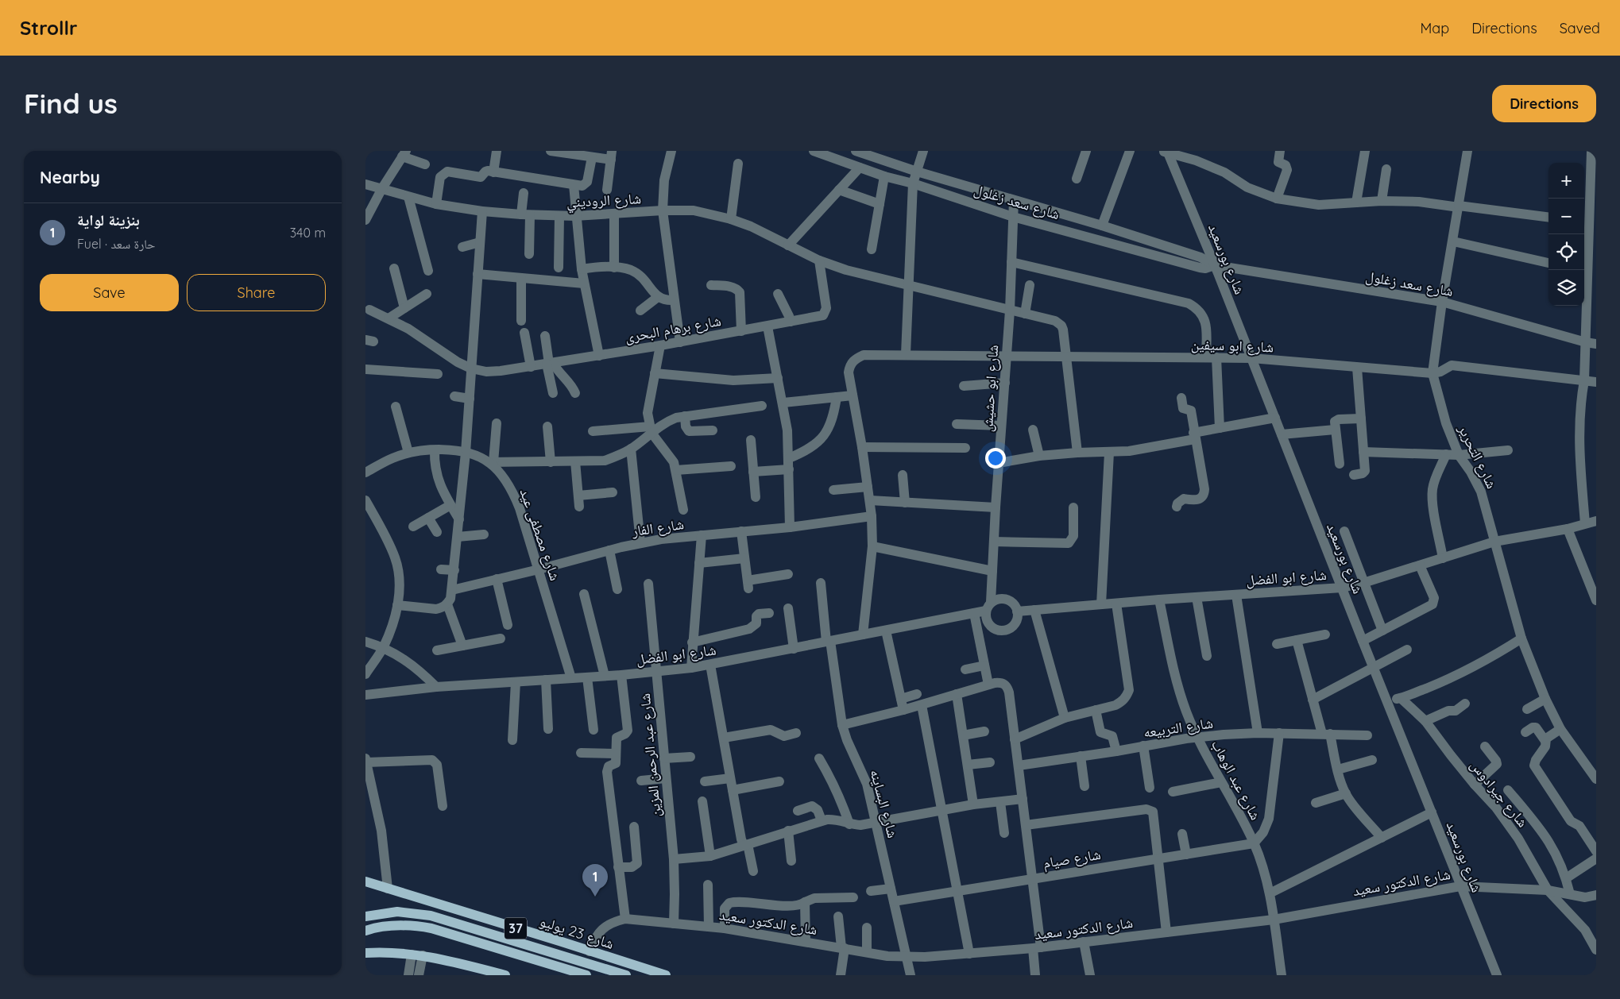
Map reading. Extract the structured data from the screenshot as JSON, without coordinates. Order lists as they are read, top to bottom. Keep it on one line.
{"streets":{"main road":["37","شارع 23 يوليو"],"street":["شارع الروديني","شارع سعد زغلول","شارع بورسعيد","شارع برهام البحرى","شارع ابو سيفين","شارع ابو حشيش","شارع التحرير","شارع الفار","شارع مصطفى عيد","شارع ابو الفضل","شارع التربيعه","شارع عبد الرحمن المزين","شارع عبد الوهاب","شارع جيرادوس","شارع البساينه","شارع صيام","شارع الدكتور سعيد"]},"crossings":[["شارع الروديني","شارع برهام البحرى"],["شارع الروديني","شارع ابو سيفين"],["شارع الروديني","شارع ابو حشيش"],["شارع سعد زغلول","شارع بورسعيد"],["شارع سعد زغلول","شارع ابو حشيش"],["شارع سعد زغلول","شارع التحرير"],["شارع بورسعيد","شارع ابو سيفين"],["شارع بورسعيد","شارع ابو الفضل"],["شارع بورسعيد","شارع الدكتور سعيد"],["شارع ابو سيفين","شارع ابو حشيش"],["شارع ابو سيفين","شارع التحرير"],["شارع ابو حشيش","شارع ابو الفضل"],["شارع التحرير","شارع ابو الفضل"],["شارع الفار","شارع مصطفى عيد"],["شارع مصطفى عيد","شارع ابو الفضل"],["شارع ابو الفضل","شارع عبد الرحمن المزين"],["شارع ابو الفضل","شارع عبد الوهاب"],["شارع ابو الفضل","شارع البساينه"],["شارع التربيعه","شارع عبد الوهاب"],["شارع عبد الرحمن المزين","شارع الدكتور سعيد"],["شارع عبد الوهاب","شارع صيام"],["شارع عبد الوهاب","شارع الدكتور سعيد"],["شارع جيرادوس","شارع الدكتور سعيد"],["شارع البساينه","شارع صيام"],["شارع البساينه","شارع الدكتور سعيد"],["شارع الدكتور سعيد","شارع 23 يوليو"]],"page":{"header":"Strollr","nav":["Map","Directions","Saved"],"buttons":["Directions",["Save","Share"]],"title":"Find us","heading":"Nearby","map_buttons":["+","−"],"list":[{"mark":"1","name":"بنزينة لواية","note":"Fuel · حارة سعد","value":"340 m"}],"pins":"1"}}
